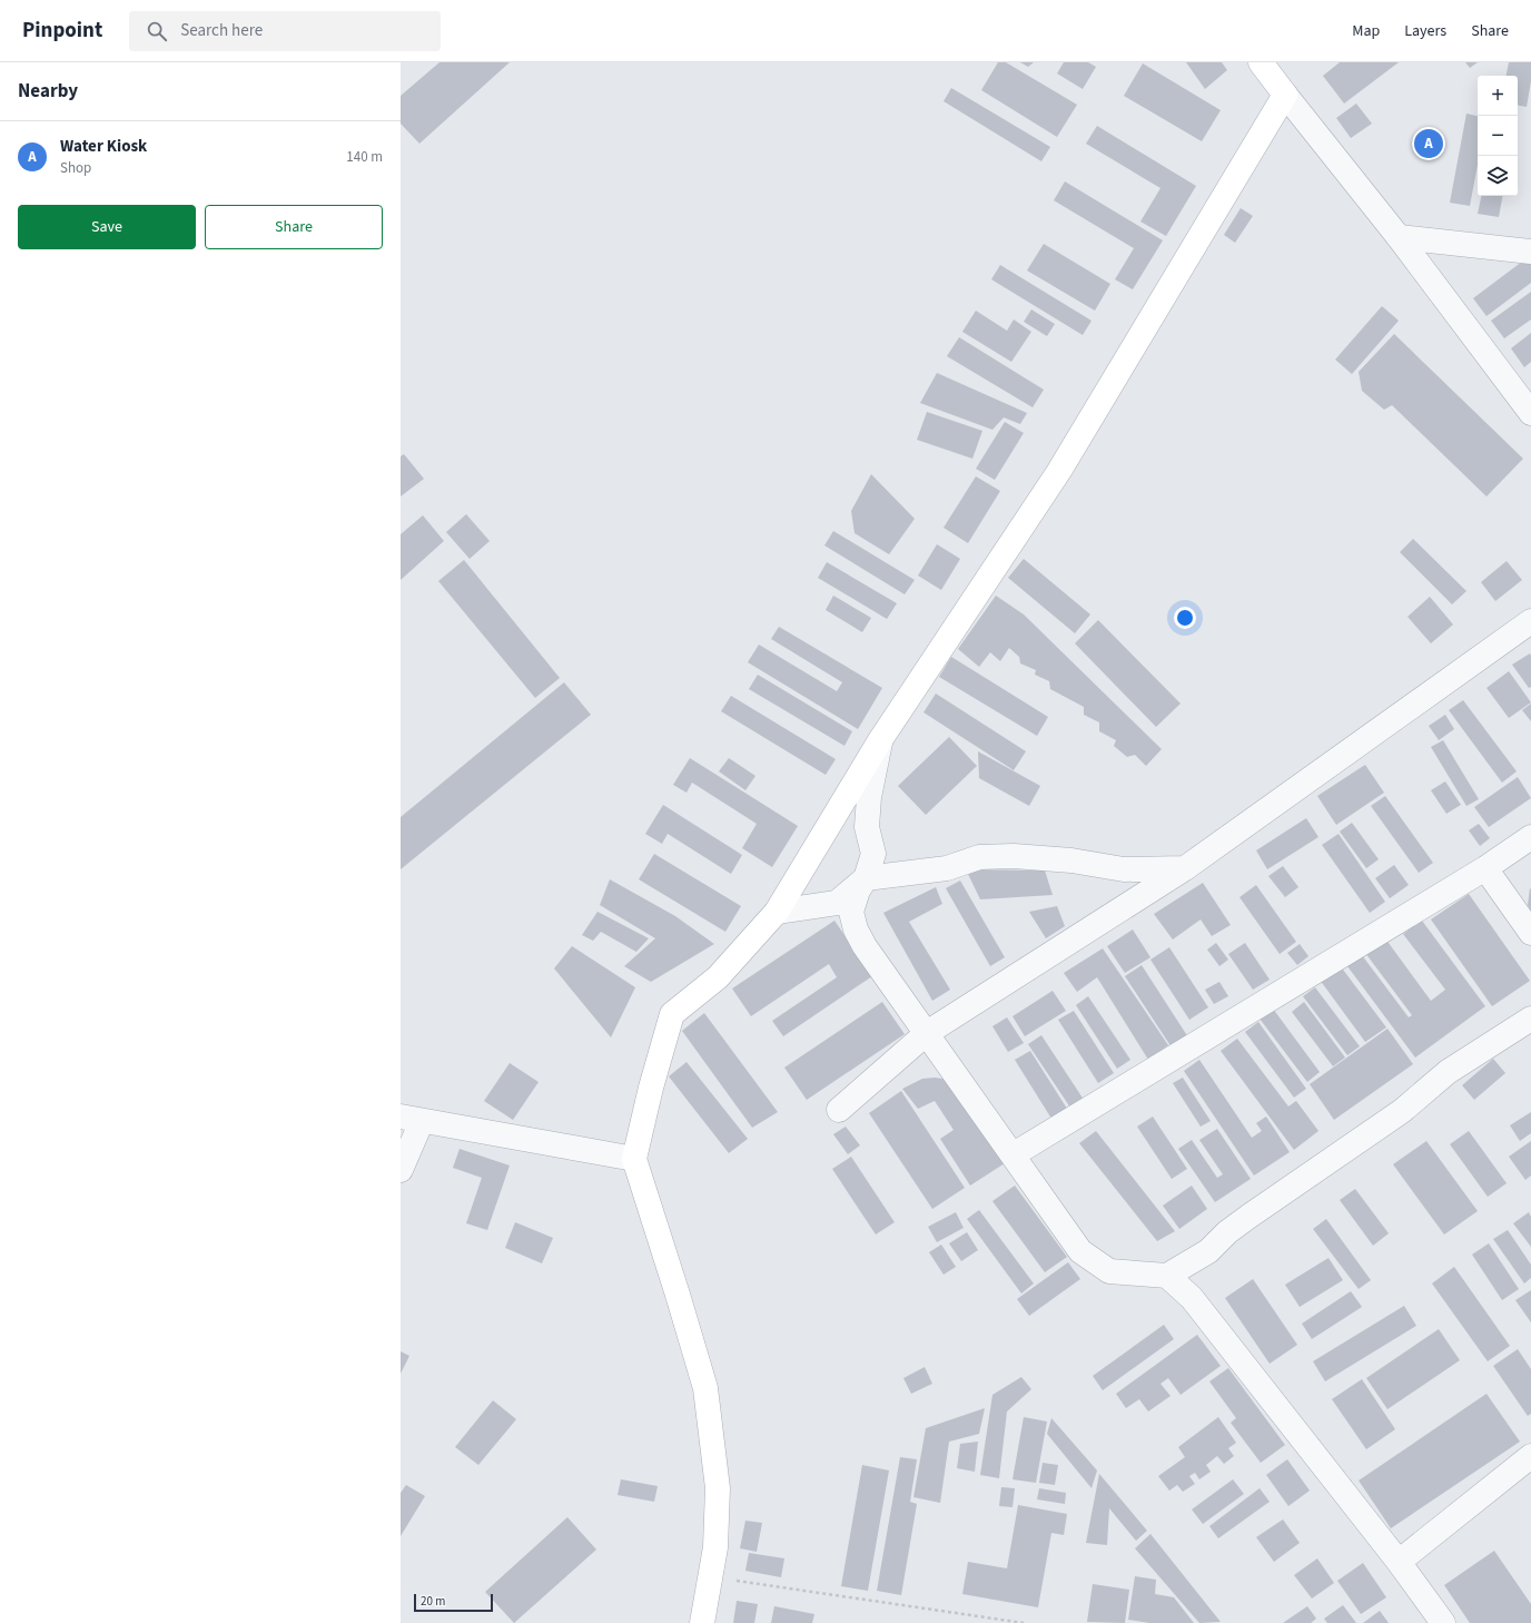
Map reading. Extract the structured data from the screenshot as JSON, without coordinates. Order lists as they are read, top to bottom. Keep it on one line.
{"scale_bar":"20 m","page":{"header":"Pinpoint","search":"Search here","nav":["Map","Layers","Share"],"heading":"Nearby","map_buttons":["+","−"],"list":[{"mark":"A","name":"Water Kiosk","note":"Shop","value":"140 m"}],"pins":"A","buttons":["Save","Share"],"scale":"20 m"}}
